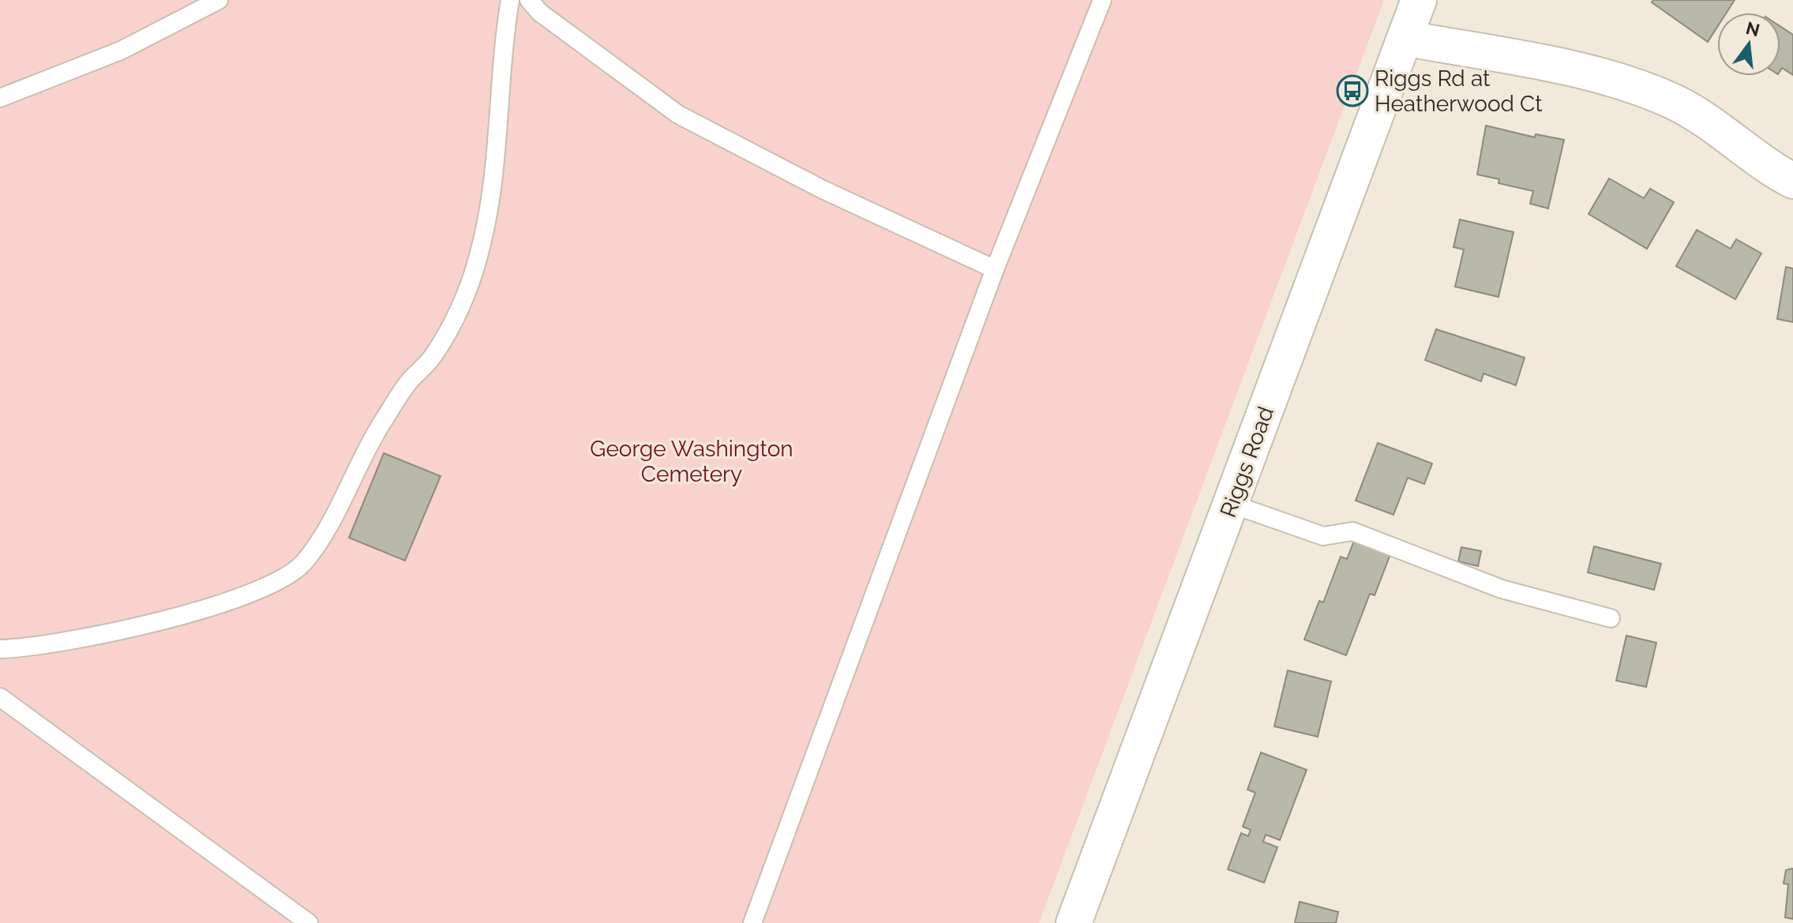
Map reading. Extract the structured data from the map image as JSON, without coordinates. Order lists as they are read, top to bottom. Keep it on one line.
{"streets":{"main road":["Riggs Road"]},"parks":["George Washington Cemetery"],"places":{"bus stop":["Riggs Rd at Heatherwood Ct"]},"north":"top"}
